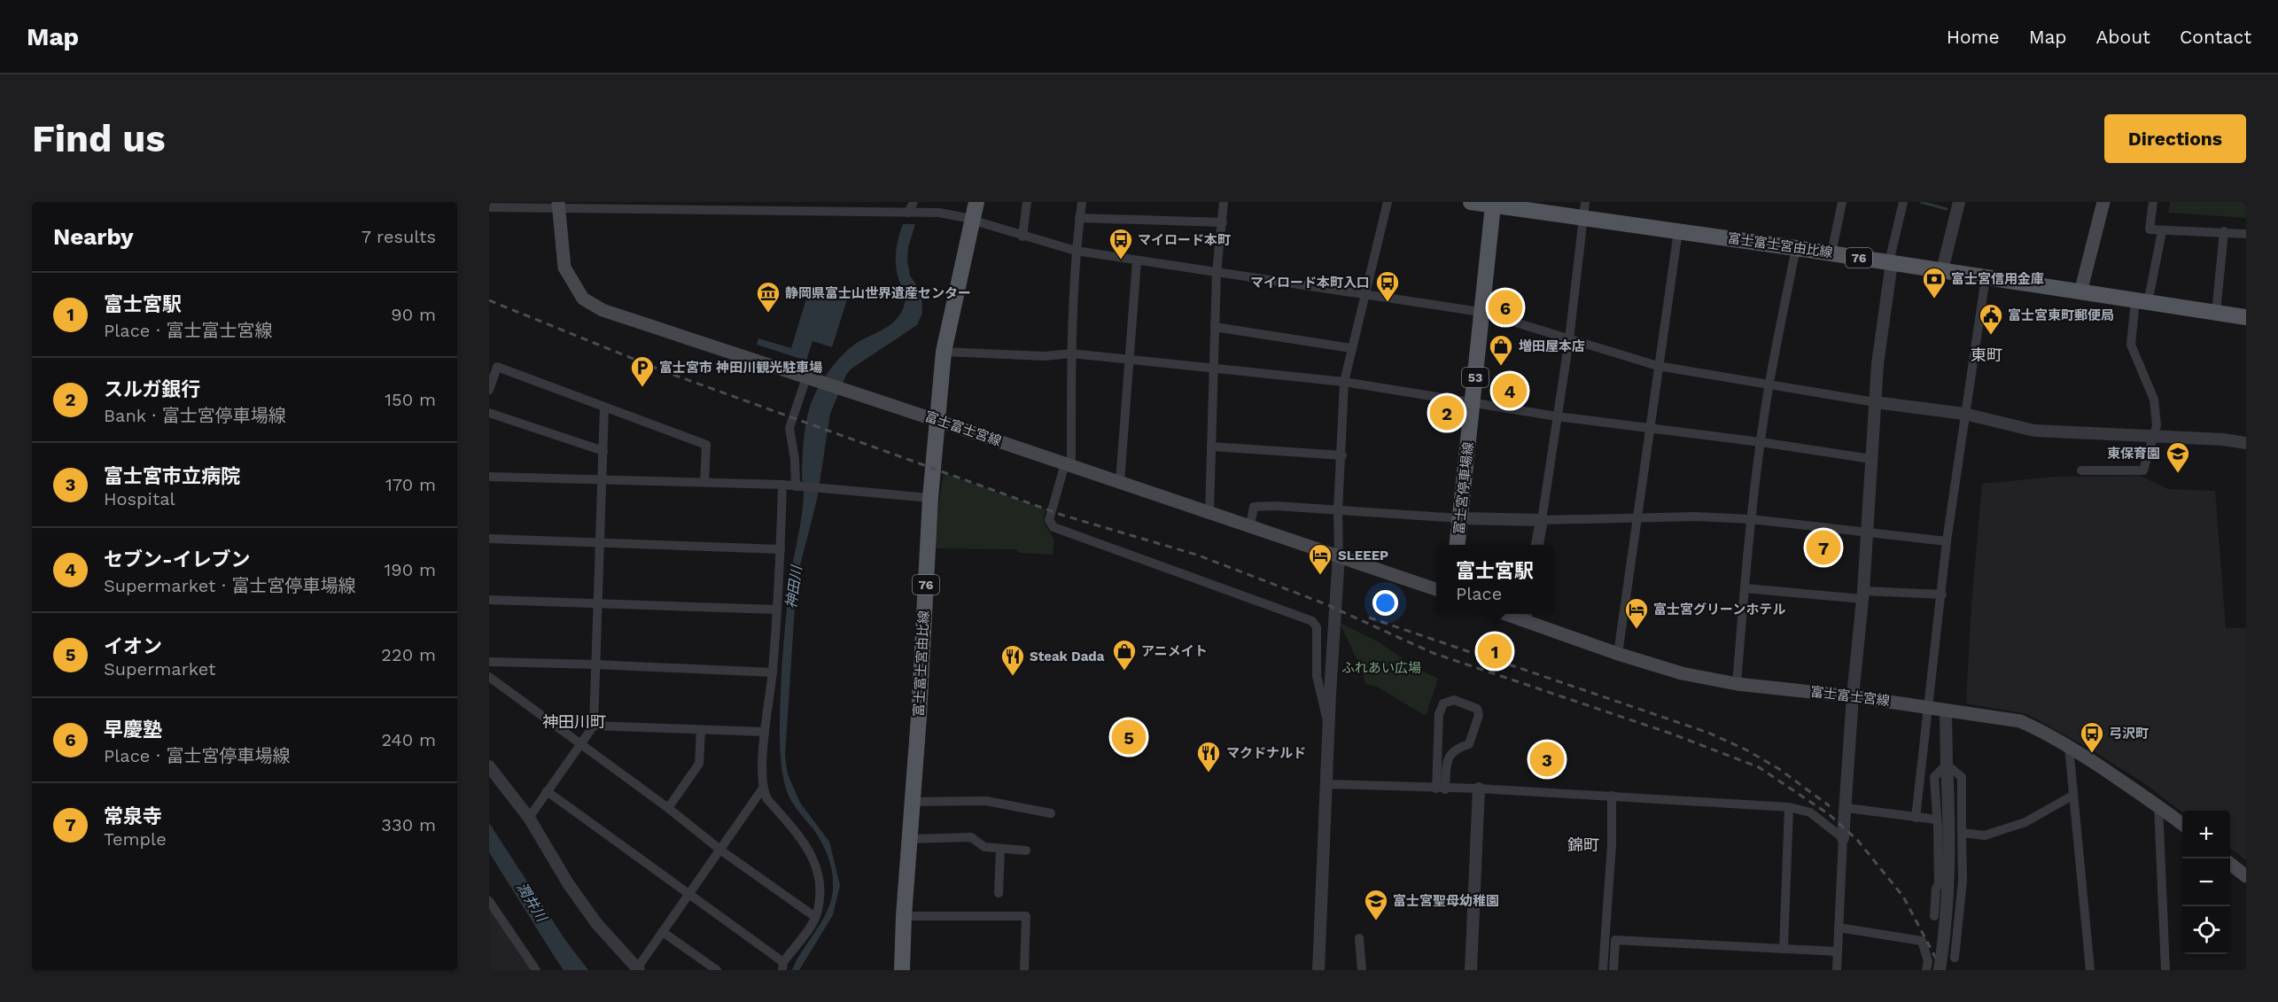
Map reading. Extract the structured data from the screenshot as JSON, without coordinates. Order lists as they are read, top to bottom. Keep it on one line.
{"streets":{"main road":["富士富士宮由比線","76","53","富士富士宮線","富士宮停車場線"]},"crossings":[["富士富士宮由比線","富士富士宮線"],["富士富士宮由比線","富士宮停車場線"]],"districts":["東町","神田川町","錦町"],"water":["神田川","潤井川"],"parks":["ふれあい広場"],"places":{"bus stop":["マイロード本町","マイロード本町入口","弓沢町"],"bank":["富士宮信用金庫"],"museum":["静岡県富士山世界遺産センター"],"public building":["富士宮東町郵便局"],"shop":["増田屋本店","アニメイト"],"parking":["富士宮市 神田川観光駐車場"],"school or university":["東保育園","富士宮聖母幼稚園"],"hotel":["SLEEEP","富士宮グリーンホテル"],"restaurant":["Steak Dada","マクドナルド"]},"page":{"header":"Map","nav":["Home","Map","About","Contact"],"buttons":"Directions","title":"Find us","heading":["Nearby","7 results"],"list":[{"mark":"1","name":"富士宮駅","note":"Place · 富士富士宮線","value":"90 m"},{"mark":"2","name":"スルガ銀行","note":"Bank · 富士宮停車場線","value":"150 m"},{"mark":"3","name":"富士宮市立病院","note":"Hospital","value":"170 m"},{"mark":"4","name":"セブン-イレブン","note":"Supermarket · 富士宮停車場線","value":"190 m"},{"mark":"5","name":"イオン","note":"Supermarket","value":"220 m"},{"mark":"6","name":"早慶塾","note":"Place · 富士宮停車場線","value":"240 m"},{"mark":"7","name":"常泉寺","note":"Temple","value":"330 m"}],"pins":["6","4","2","7","1","5","3"],"popup":["富士宮駅","Place"],"map_buttons":["+","−"]}}
